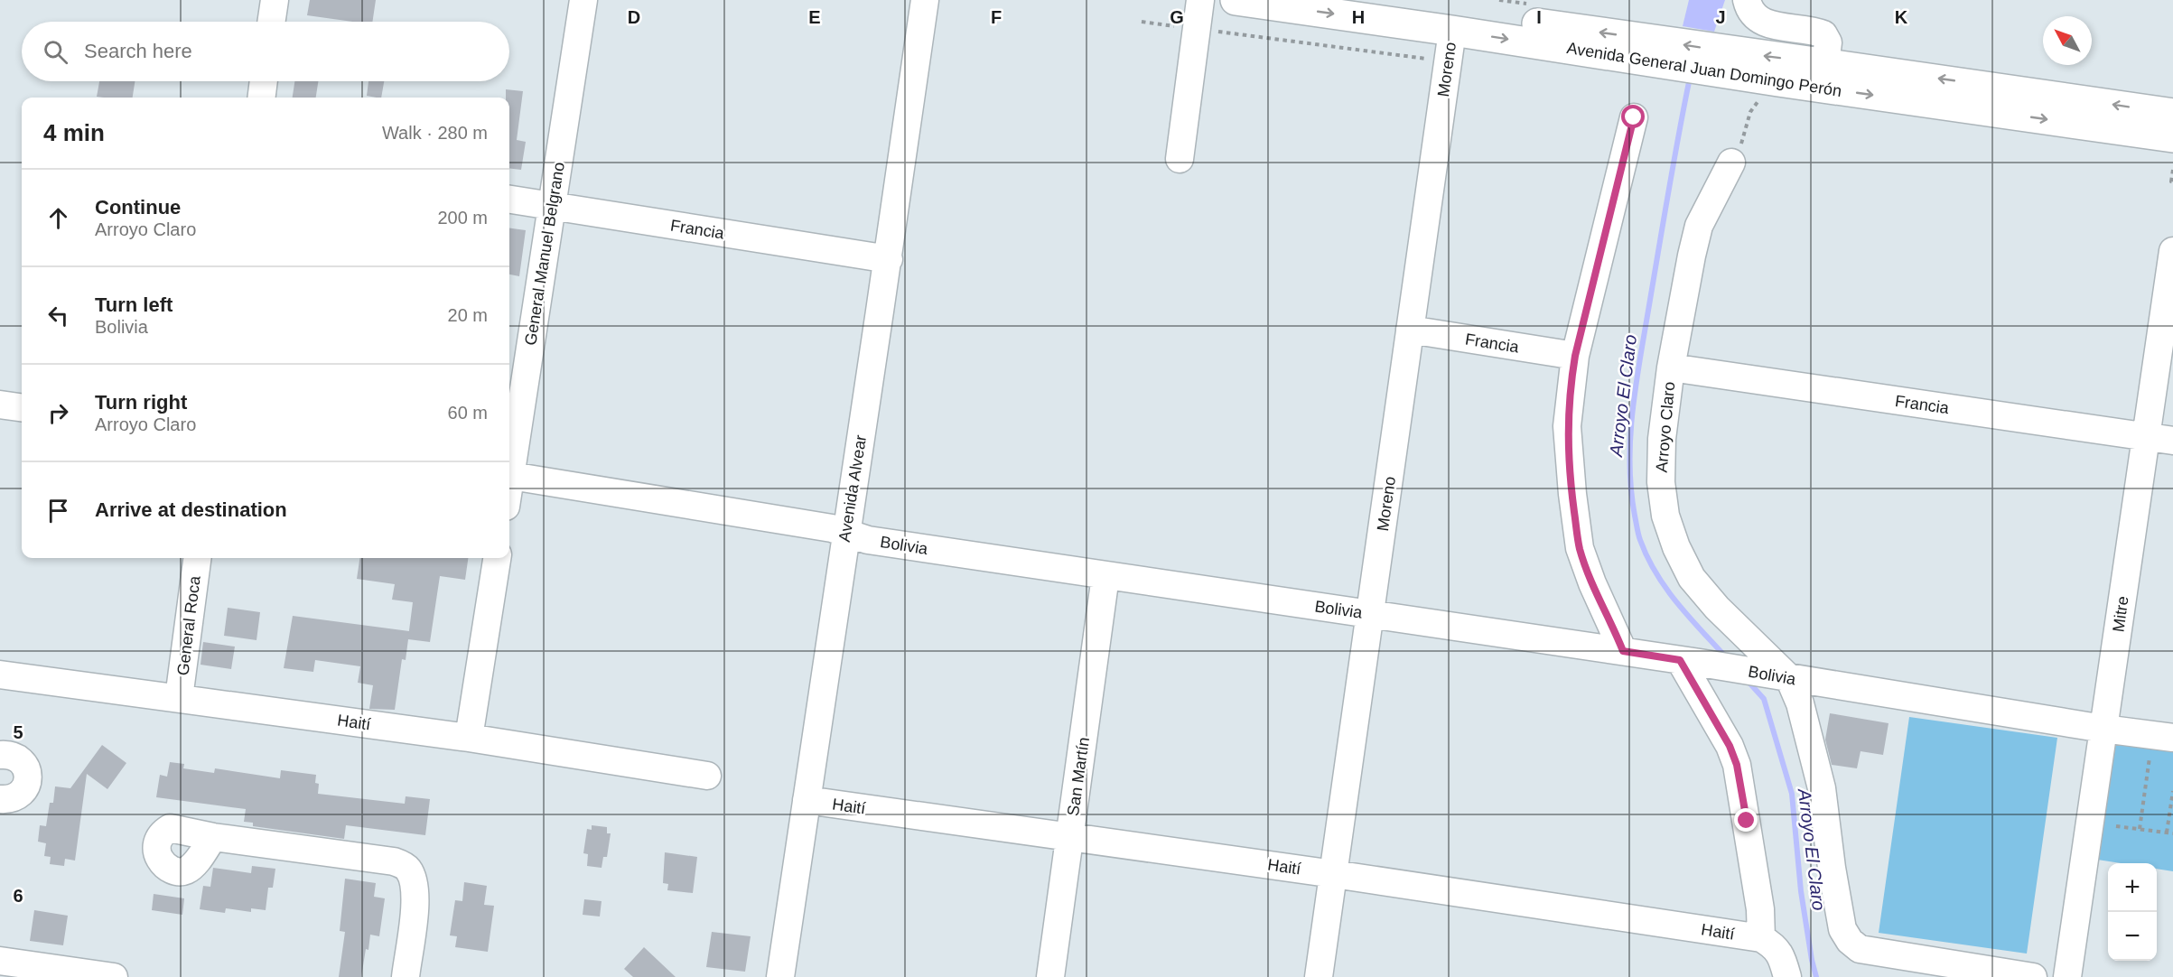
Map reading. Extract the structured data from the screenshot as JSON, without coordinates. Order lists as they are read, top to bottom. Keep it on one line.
{"streets":{"main road":["Avenida General Juan Domingo Perón"],"street":["Moreno","Francia","General Manuel Belgrano","Arroyo Claro","Avenida Alvear","Bolivia","Mitre","General Roca","Haití","San Martín"]},"crossings":[["Moreno","Avenida General Juan Domingo Perón"],["Moreno","Francia"],["Moreno","Bolivia"],["Moreno","Haití"],["Francia","General Manuel Belgrano"],["Francia","Arroyo Claro"],["Francia","Avenida Alvear"],["Francia","Mitre"],["Arroyo Claro","Bolivia"],["Avenida Alvear","Bolivia"],["Avenida Alvear","Haití"],["Bolivia","Mitre"],["Bolivia","San Martín"],["General Roca","Haití"],["Haití","San Martín"]],"water":["Arroyo El Claro"],"north":"top left","page":{"search":"Search here","heading":["4 min","Walk · 280 m"],"list":[["Continue","Arroyo Claro","200 m"],["Turn left","Bolivia","20 m"],["Turn right","Arroyo Claro","60 m"],"Arrive at destination"],"map_buttons":["+","−"]},"grid":{"columns":["D","E","F","G","H","I","J","K"],"rows":["5","6"]}}
